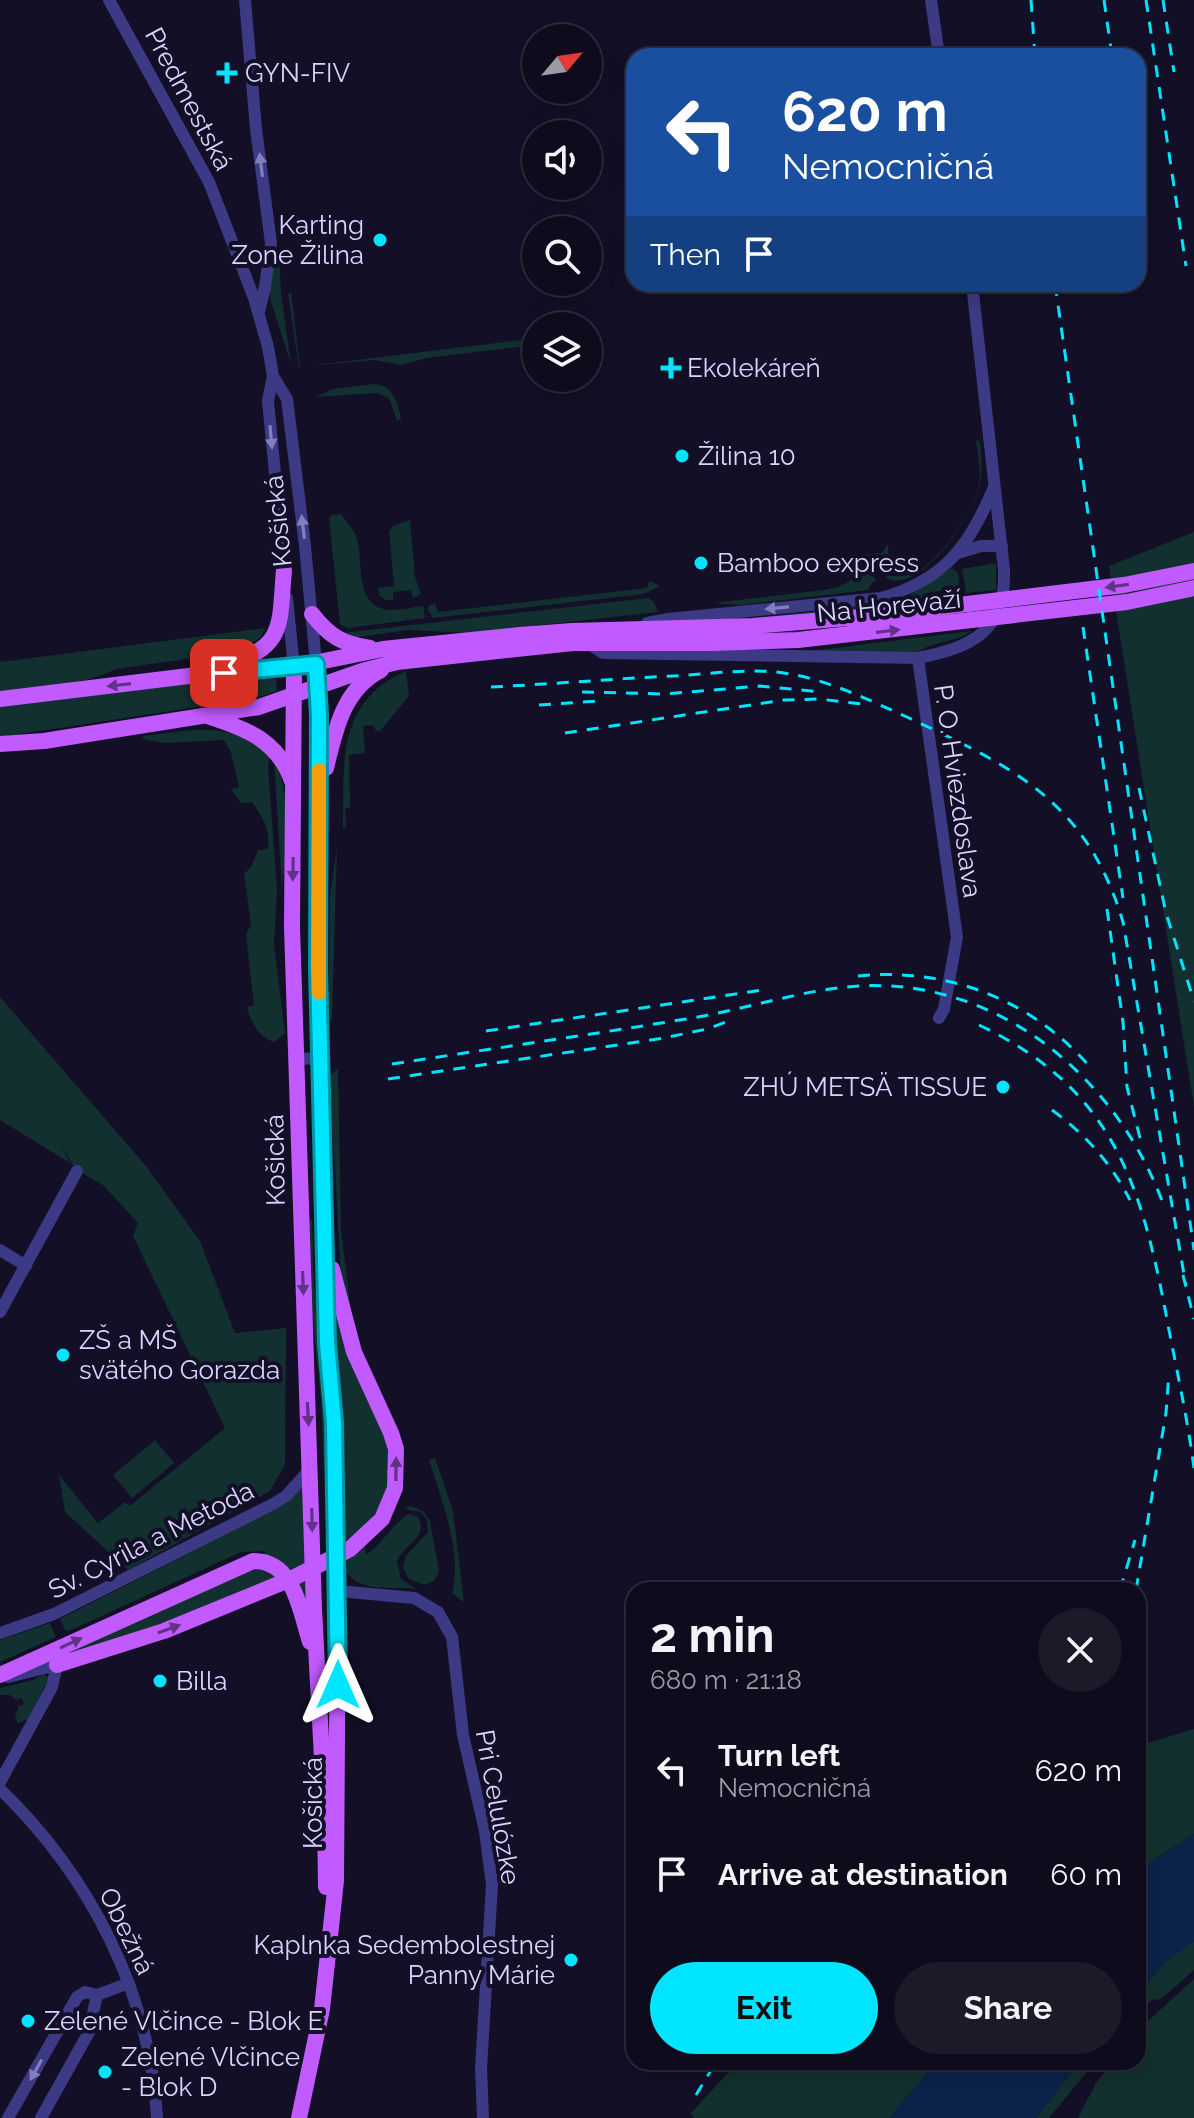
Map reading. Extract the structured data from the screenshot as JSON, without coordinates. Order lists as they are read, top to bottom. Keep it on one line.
{"streets":{"main road":["Košická","Na Horevaží"],"street":["Predmestská","P. O. Hviezdoslava","Sv. Cyrila a Metoda","Pri Celulózke","Obežná"]},"crossings":[["Predmestská","Košická"],["Košická","Na Horevaží"],["Košická","Sv. Cyrila a Metoda"],["Košická","Pri Celulózke"],["Na Horevaží","P. O. Hviezdoslava"]],"places":{"health":["GYN-FIV","Ekolekáreň"],"other":["Karting Zone Žilina","Žilina 10","Bamboo express","ZHÚ METSÄ TISSUE","ZŠ a MŠ svätého Gorazda","Billa","Kaplnka Sedembolestnej Panny Márie","Zelené Vlčince - Blok E","Zelené Vlčince - Blok D"]},"north":"top right","page":{"turn":["620 m","Nemocničná"],"then":"Then","heading":["2 min","680 m · 21:18"],"list":[{"name":"Turn left","note":"Nemocničná","value":"620 m"},{"name":"Arrive at destination","value":"60 m"}],"buttons":["Exit","Share"]}}
